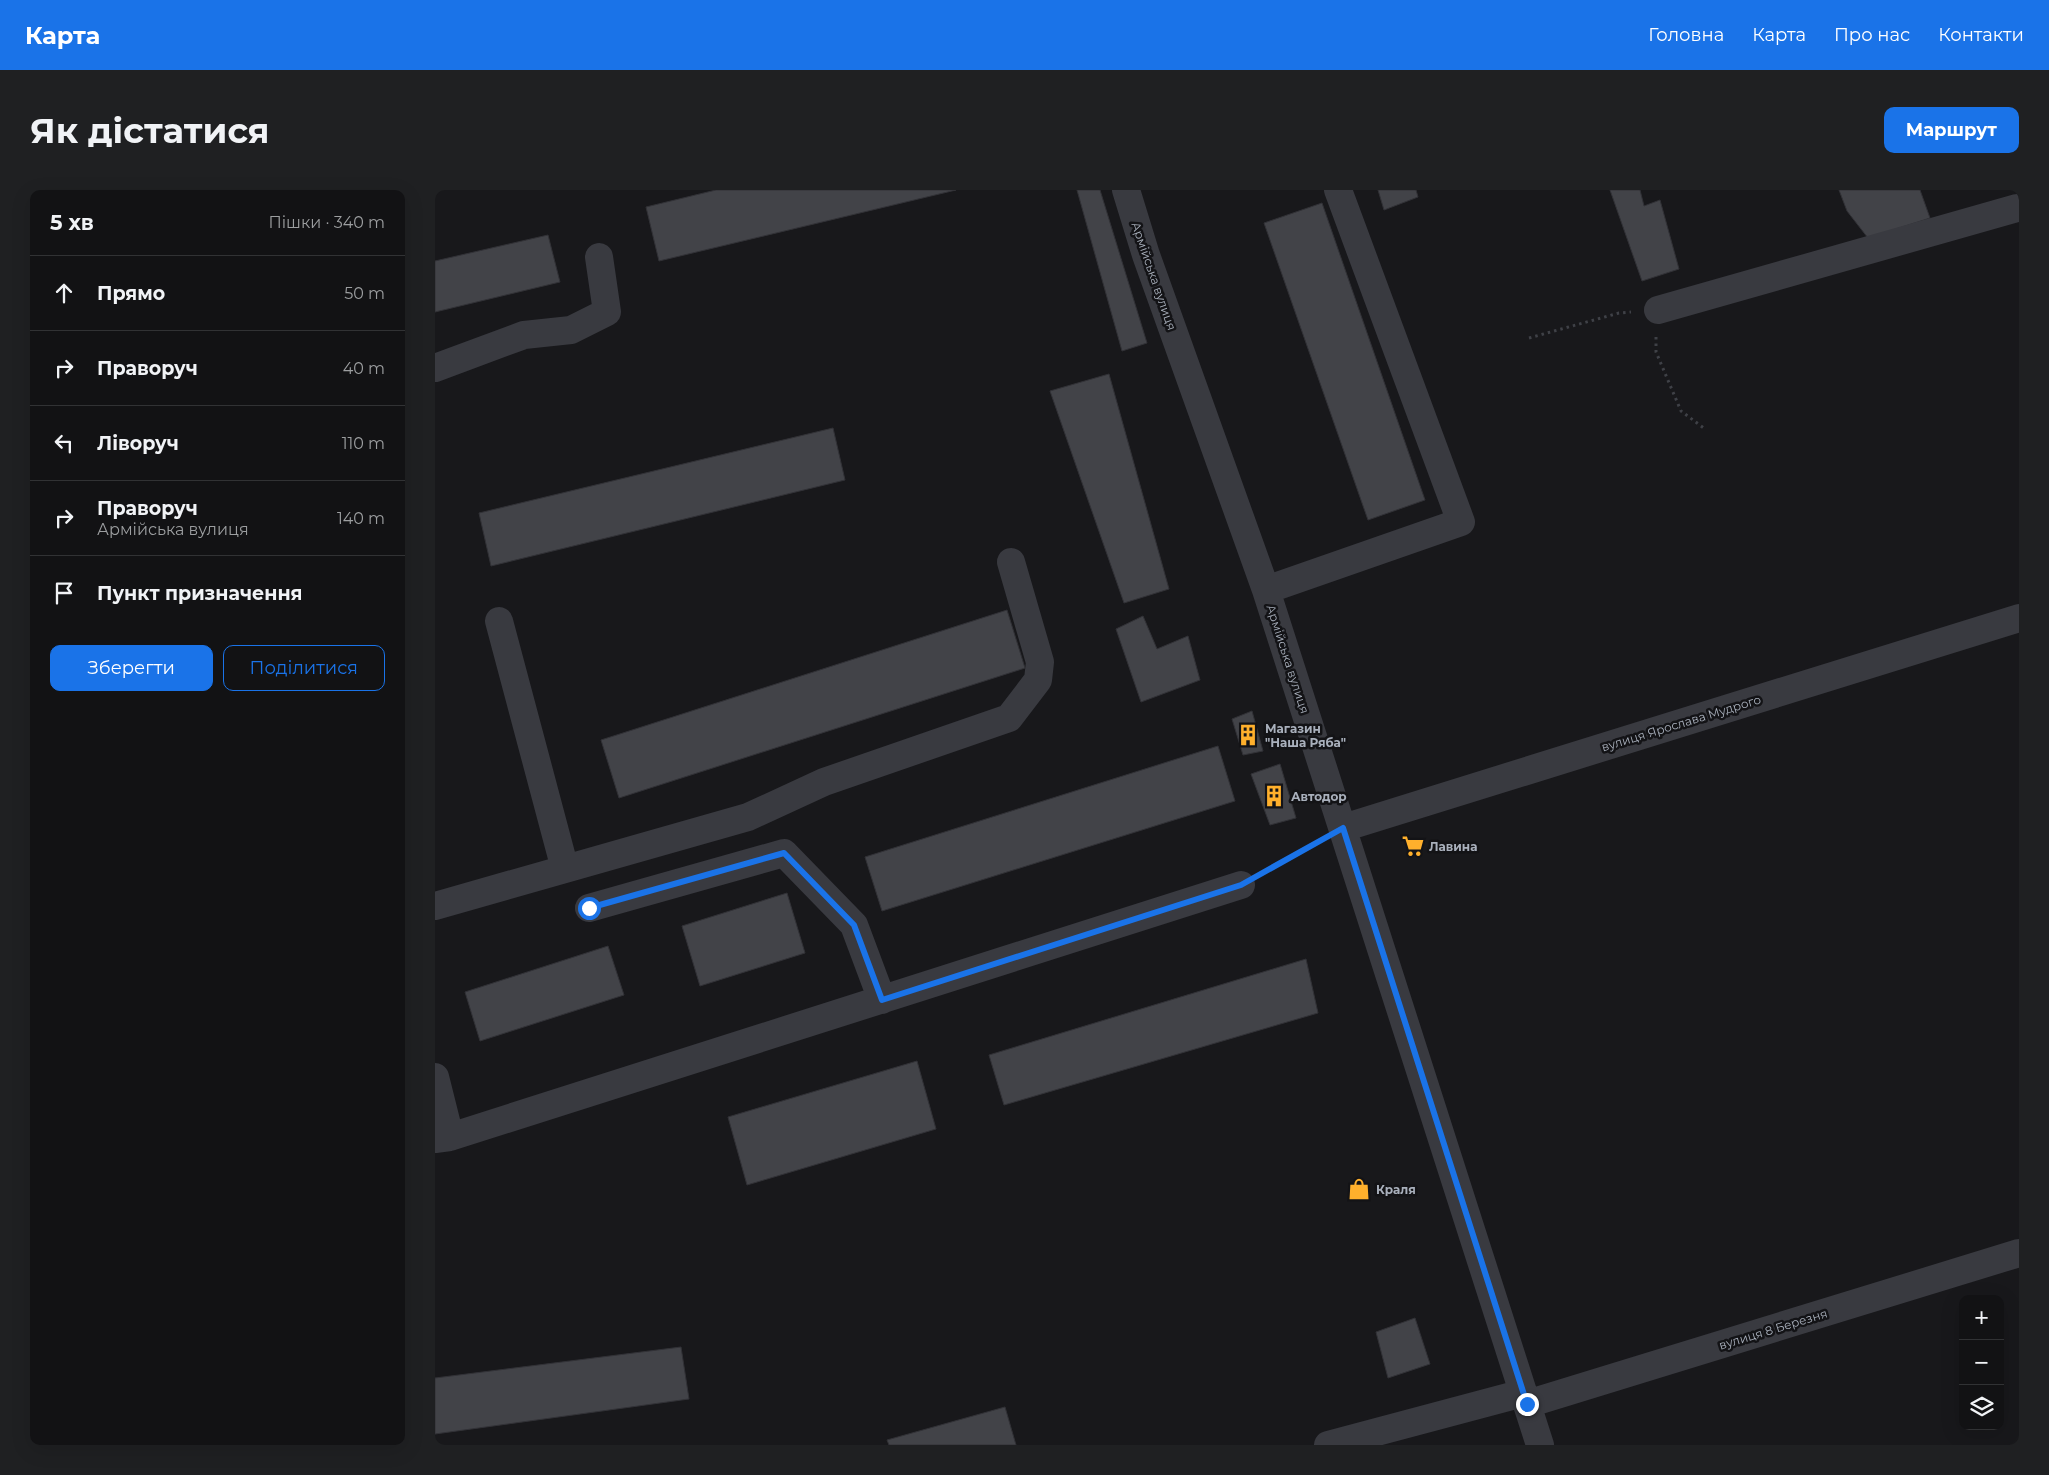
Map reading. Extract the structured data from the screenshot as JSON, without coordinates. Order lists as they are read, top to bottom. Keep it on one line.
{"streets":{"street":["Армійська вулиця","вулиця Ярослава Мудрого","вулиця 8 Березня"]},"crossings":[["Армійська вулиця","вулиця Ярослава Мудрого"],["Армійська вулиця","вулиця 8 Березня"]],"places":{"building":["Магазин \"Наша Ряба\"","Автодор"],"supermarket":["Лавина"],"shop":["Краля"]},"page":{"header":"Карта","nav":["Головна","Карта","Про нас","Контакти"],"buttons":["Маршрут",["Зберегти","Поділитися"]],"title":"Як дістатися","heading":["5 хв","Пішки · 340 m"],"list":[["Прямо","50 m"],["Праворуч","40 m"],["Ліворуч","110 m"],["Праворуч","Армійська вулиця","140 m"],"Пункт призначення"],"map_buttons":["+","−"]}}
